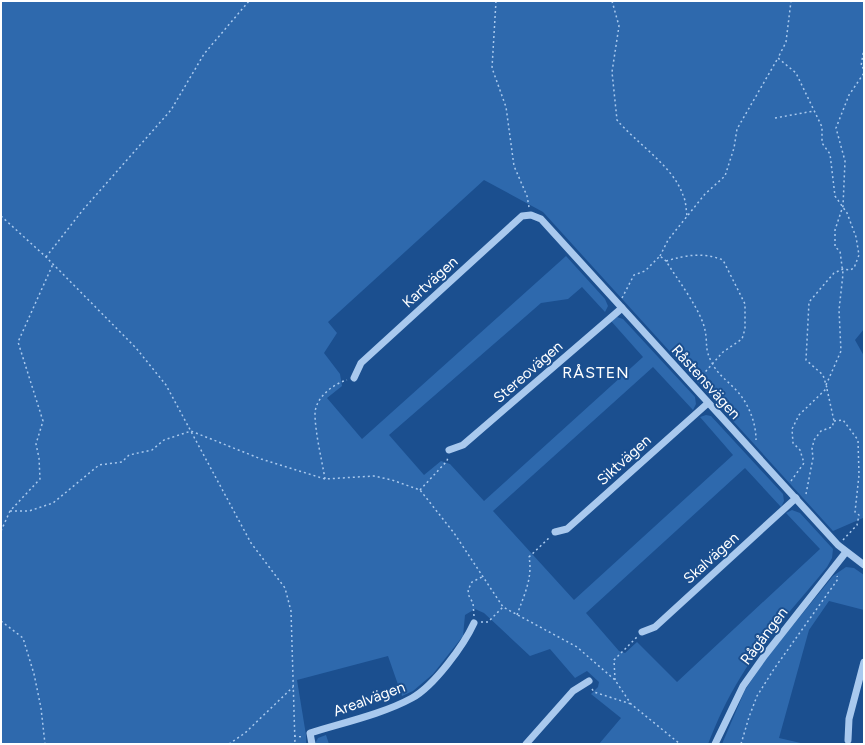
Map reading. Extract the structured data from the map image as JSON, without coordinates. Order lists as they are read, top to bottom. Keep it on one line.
{"streets":{"street":["Kartvägen","Stereovägen","Råstensvägen","Siktvägen","Skalvägen","Rågången","Arealvägen"]},"crossings":[["Kartvägen","Råstensvägen"],["Stereovägen","Råstensvägen"],["Råstensvägen","Siktvägen"],["Råstensvägen","Skalvägen"],["Råstensvägen","Rågången"]],"districts":["RÅSTEN"]}
